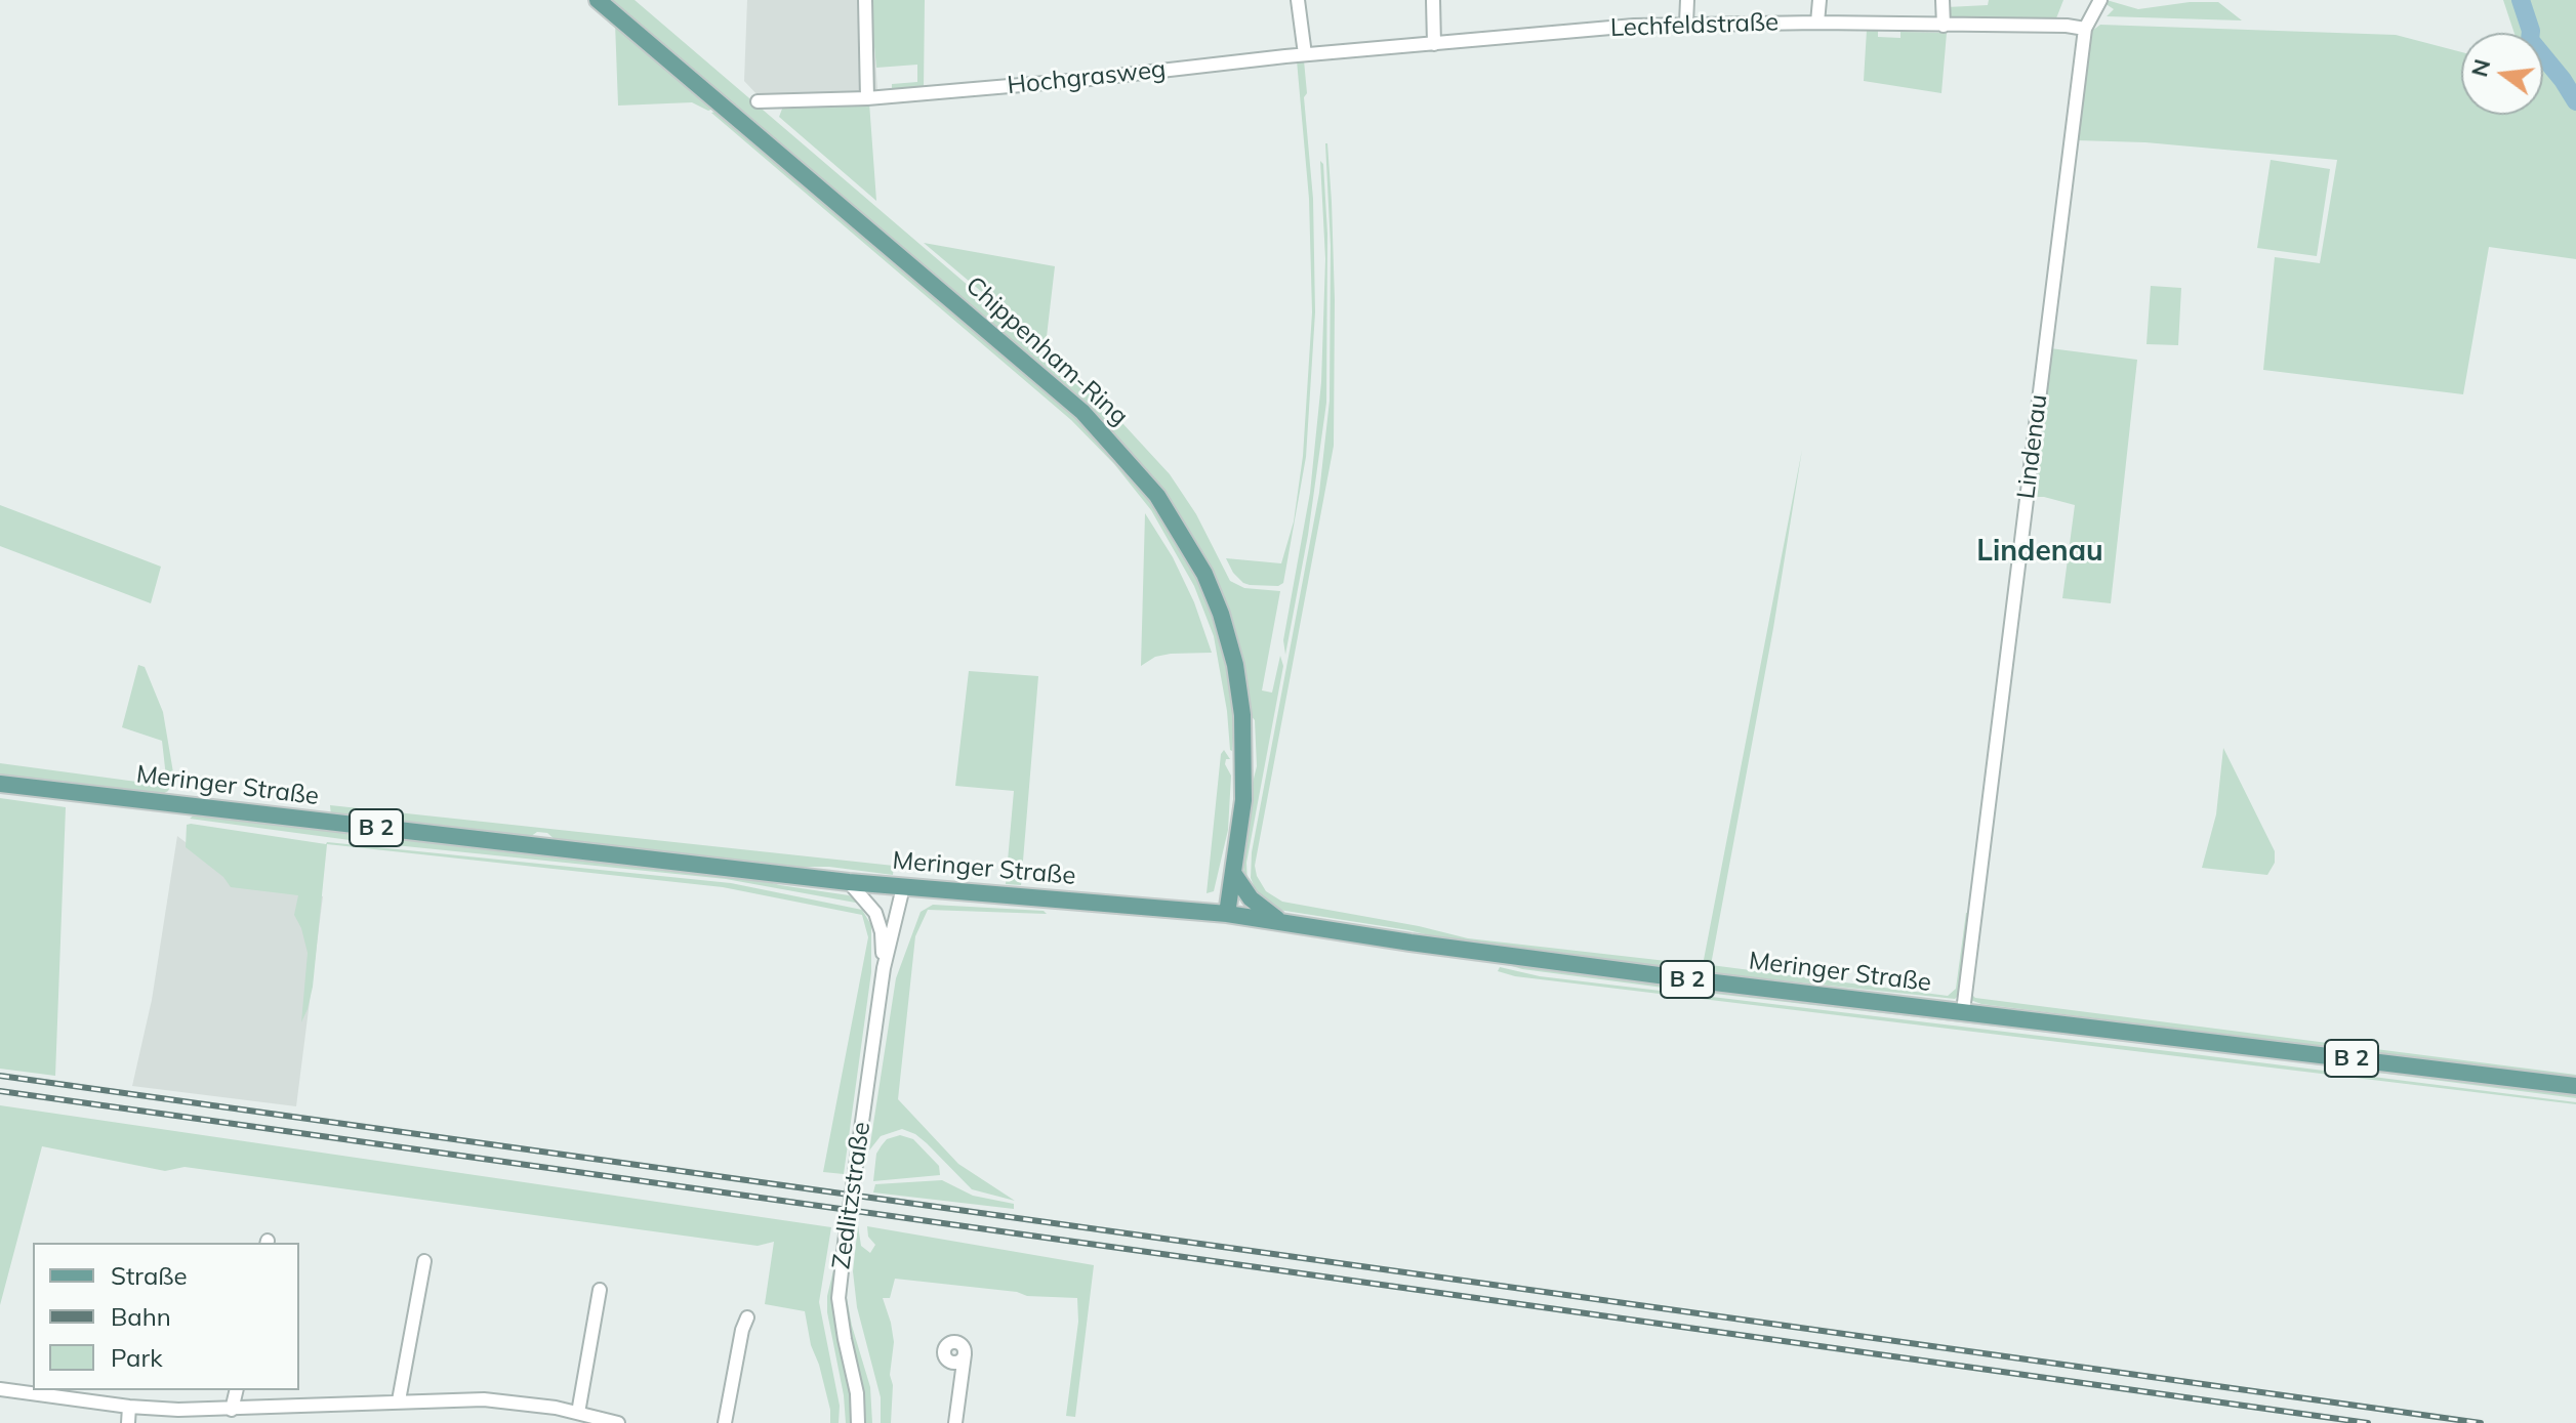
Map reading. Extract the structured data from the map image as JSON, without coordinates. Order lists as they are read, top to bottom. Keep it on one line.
{"streets":{"main road":["Chippenham-Ring","Meringer Straße","B 2"],"street":["Lechfeldstraße","Hochgrasweg","Lindenau","Zedlitzstraße"]},"crossings":[["Lechfeldstraße","Hochgrasweg"],["Lechfeldstraße","Lindenau"],["Chippenham-Ring","Meringer Straße"],["Lindenau","Meringer Straße"],["Lindenau","B 2"],["Meringer Straße","B 2"],["Meringer Straße","Zedlitzstraße"]],"districts":["Lindenau"],"legend":["Straße","Bahn","Park"],"north":"left"}
